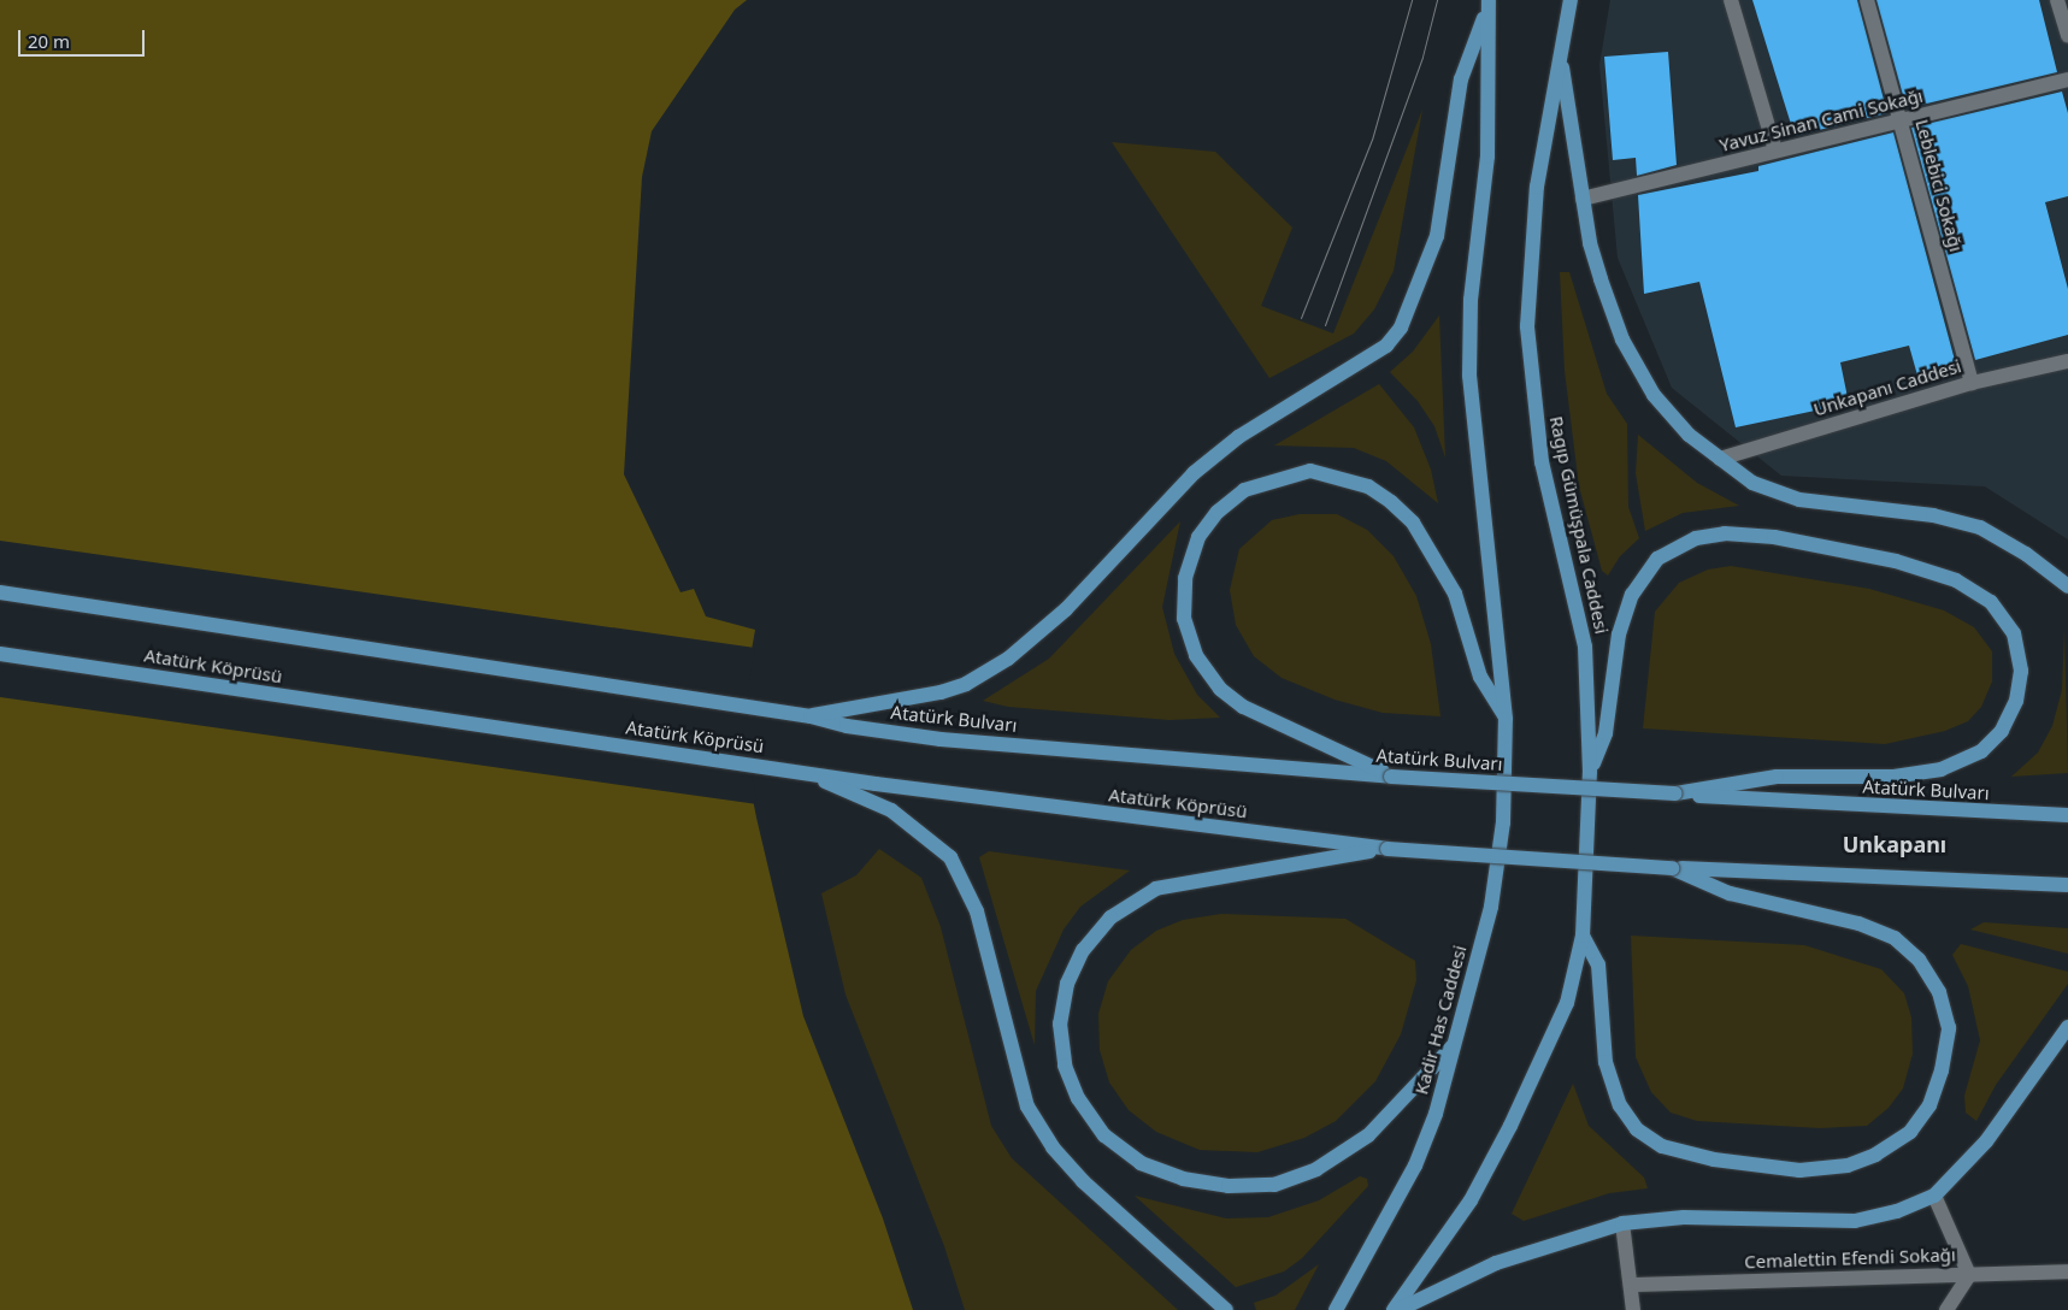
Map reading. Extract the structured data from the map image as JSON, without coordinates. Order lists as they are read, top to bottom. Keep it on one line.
{"streets":{"main road":["Ragıp Gümüşpala Caddesi","Atatürk Köprüsü","Atatürk Bulvarı","Kadir Has Caddesi"],"street":["Yavuz Sinan Cami Sokağı","Leblebici Sokağı","Unkapanı Caddesi","Cemalettin Efendi Sokağı"]},"crossings":[["Yavuz Sinan Cami Sokağı","Leblebici Sokağı"],["Leblebici Sokağı","Unkapanı Caddesi"],["Atatürk Köprüsü","Atatürk Bulvarı"]],"districts":["Unkapanı"],"scale_bar":"20 m"}
